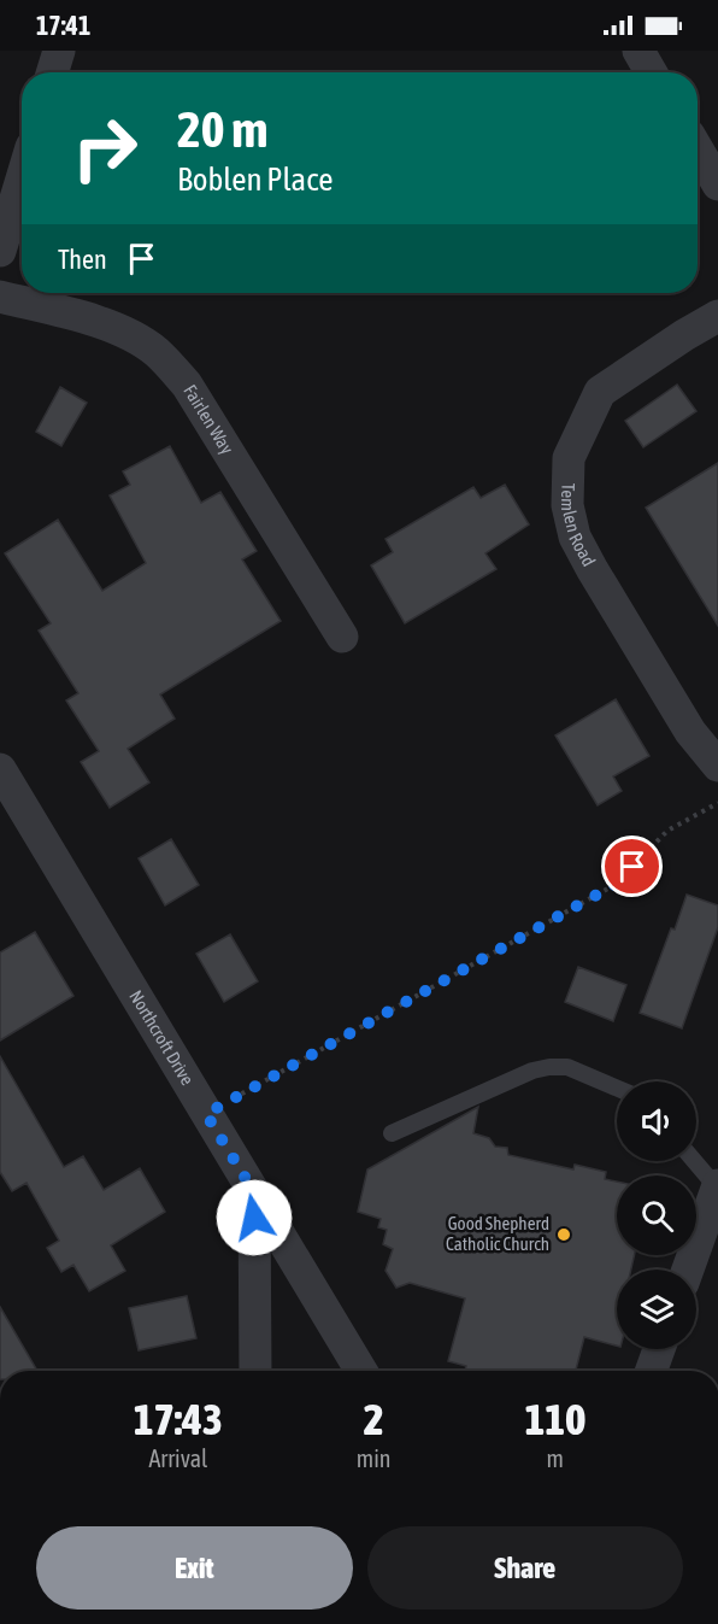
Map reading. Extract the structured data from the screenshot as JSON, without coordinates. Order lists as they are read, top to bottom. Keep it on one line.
{"streets":{"street":["Fairlen Way","Temlen Road","Northcroft Drive"]},"places":["Good Shepherd Catholic Church"],"page":{"status":"17:41","turn":["20 m","Boblen Place"],"then":"Then","eta":["17:43","Arrival","2","min","110","m"],"buttons":["Exit","Share"]}}
